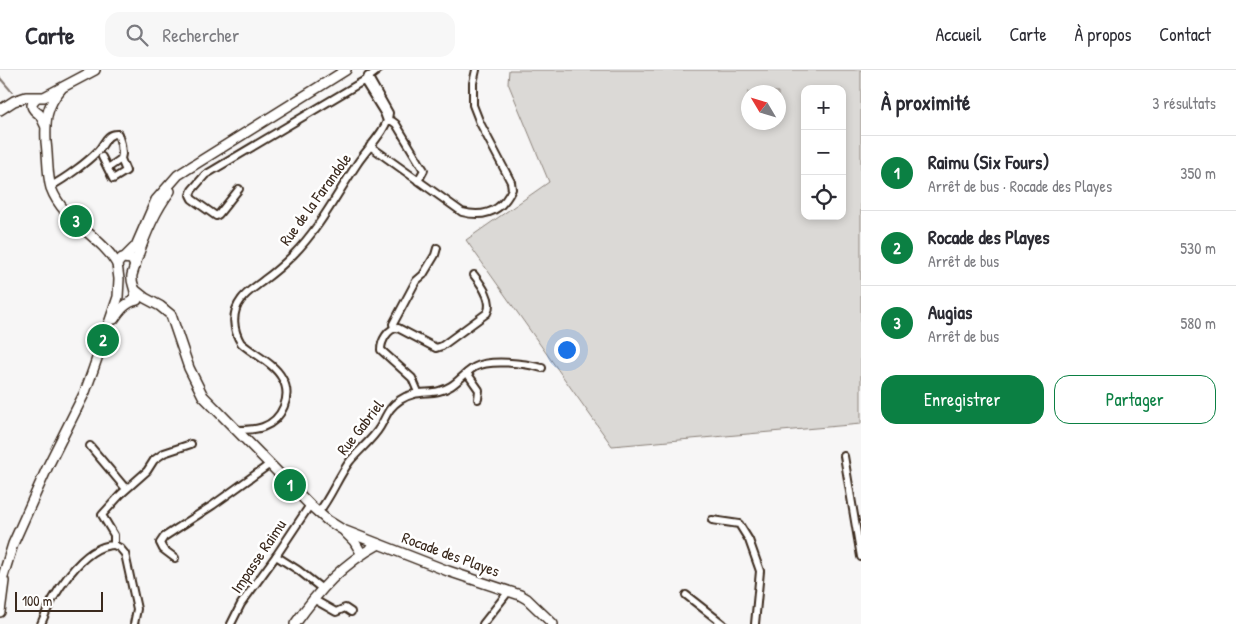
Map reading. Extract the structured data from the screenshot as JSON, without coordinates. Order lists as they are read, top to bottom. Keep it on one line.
{"streets":{"street":["Rue de la Farandole","Rue Gabriel","Rocade des Playes","Impasse Raimu"]},"crossings":[["Rue de la Farandole","Rocade des Playes"],["Rue Gabriel","Rocade des Playes"],["Rocade des Playes","Impasse Raimu"]],"scale_bar":"100 m","north":"top left","page":{"header":"Carte","search":"Rechercher","nav":["Accueil","Carte","À propos","Contact"],"heading":["À proximité","3 résultats"],"map_buttons":["+","−"],"list":[{"mark":"1","name":"Raimu (Six Fours)","note":"Arrêt de bus · Rocade des Playes","value":"350 m"},{"mark":"2","name":"Rocade des Playes","note":"Arrêt de bus","value":"530 m"},{"mark":"3","name":"Augias","note":"Arrêt de bus","value":"580 m"}],"pins":["3","2","1"],"buttons":["Enregistrer","Partager"],"scale":"100 m"}}
